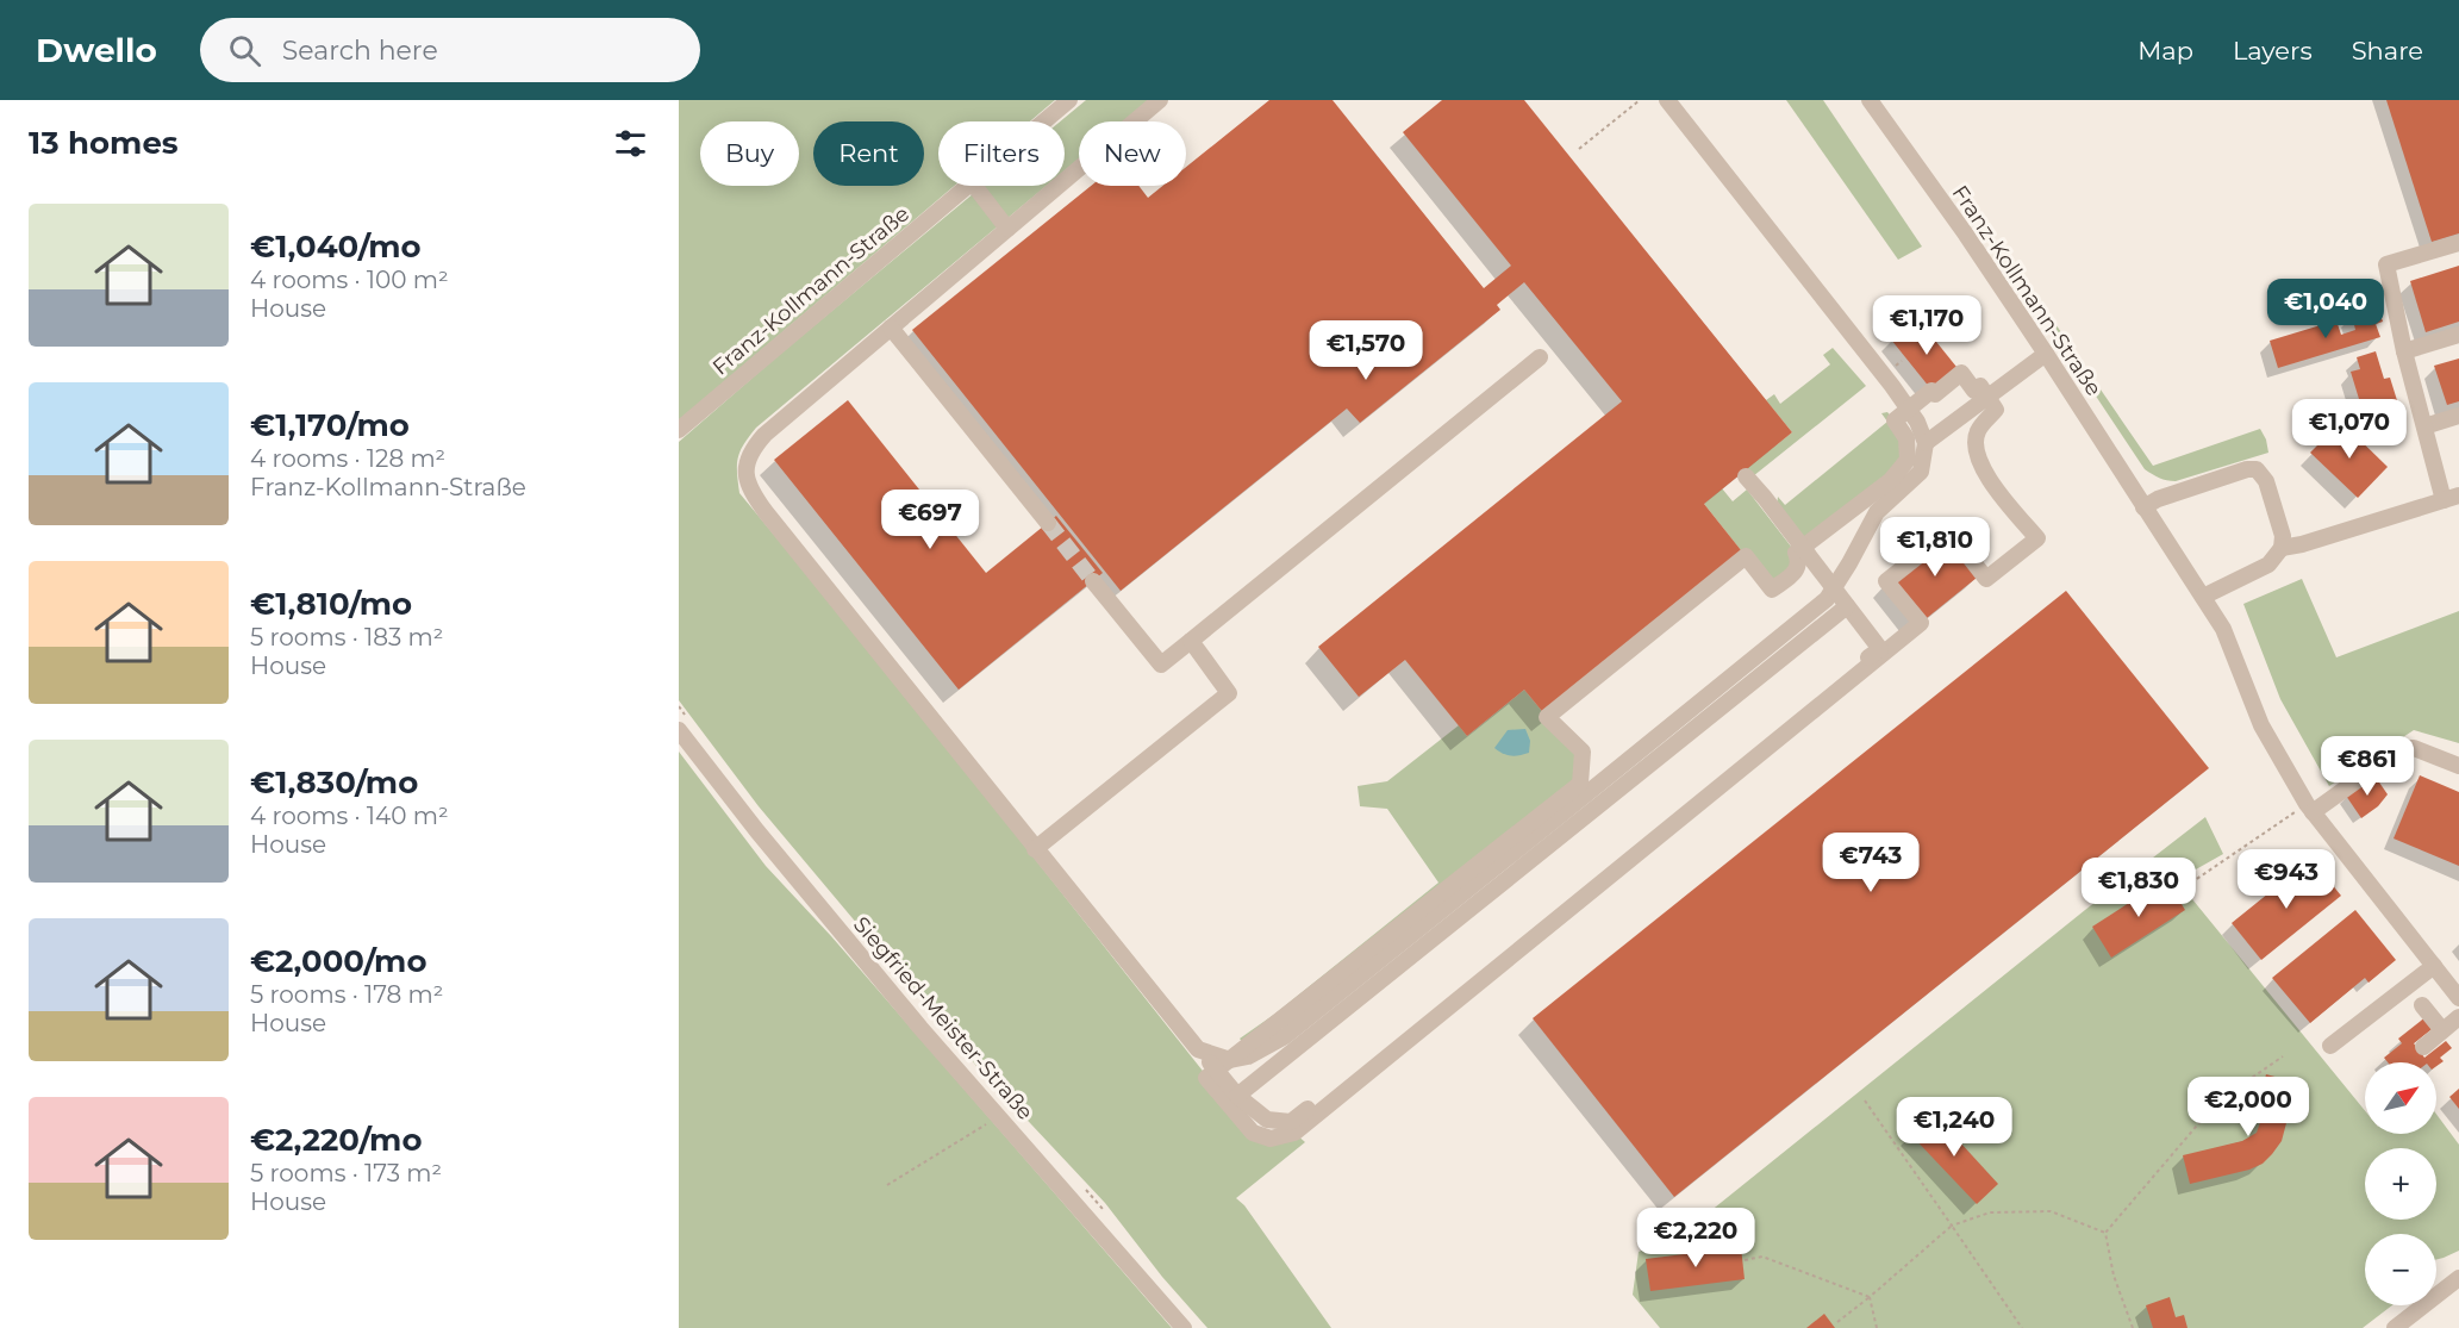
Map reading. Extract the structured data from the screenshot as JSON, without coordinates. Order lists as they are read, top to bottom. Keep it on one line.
{"streets":{"street":["Franz-Kollmann-Straße","Siegfried-Meister-Straße"]},"north":"top right","page":{"header":"Dwello","search":"Search here","nav":["Map","Layers","Share"],"heading":"13 homes","chip":["Buy","Rent","Filters","New"],"list":[{"name":"€1,040/mo","note":"4 rooms · 100 m² · House"},{"name":"€1,170/mo","note":"4 rooms · 128 m² · Franz-Kollmann-Straße"},{"name":"€1,810/mo","note":"5 rooms · 183 m² · House"},{"name":"€1,830/mo","note":"4 rooms · 140 m² · House"},{"name":"€2,000/mo","note":"5 rooms · 178 m² · House"},{"name":"€2,220/mo","note":"5 rooms · 173 m² · House"}],"price":["€1,040","€1,170","€1,570","€1,070","€697","€1,810","€861","€743","€943","€1,830","€2,000","€1,240","€2,220"],"map_buttons":["+","−"]}}
